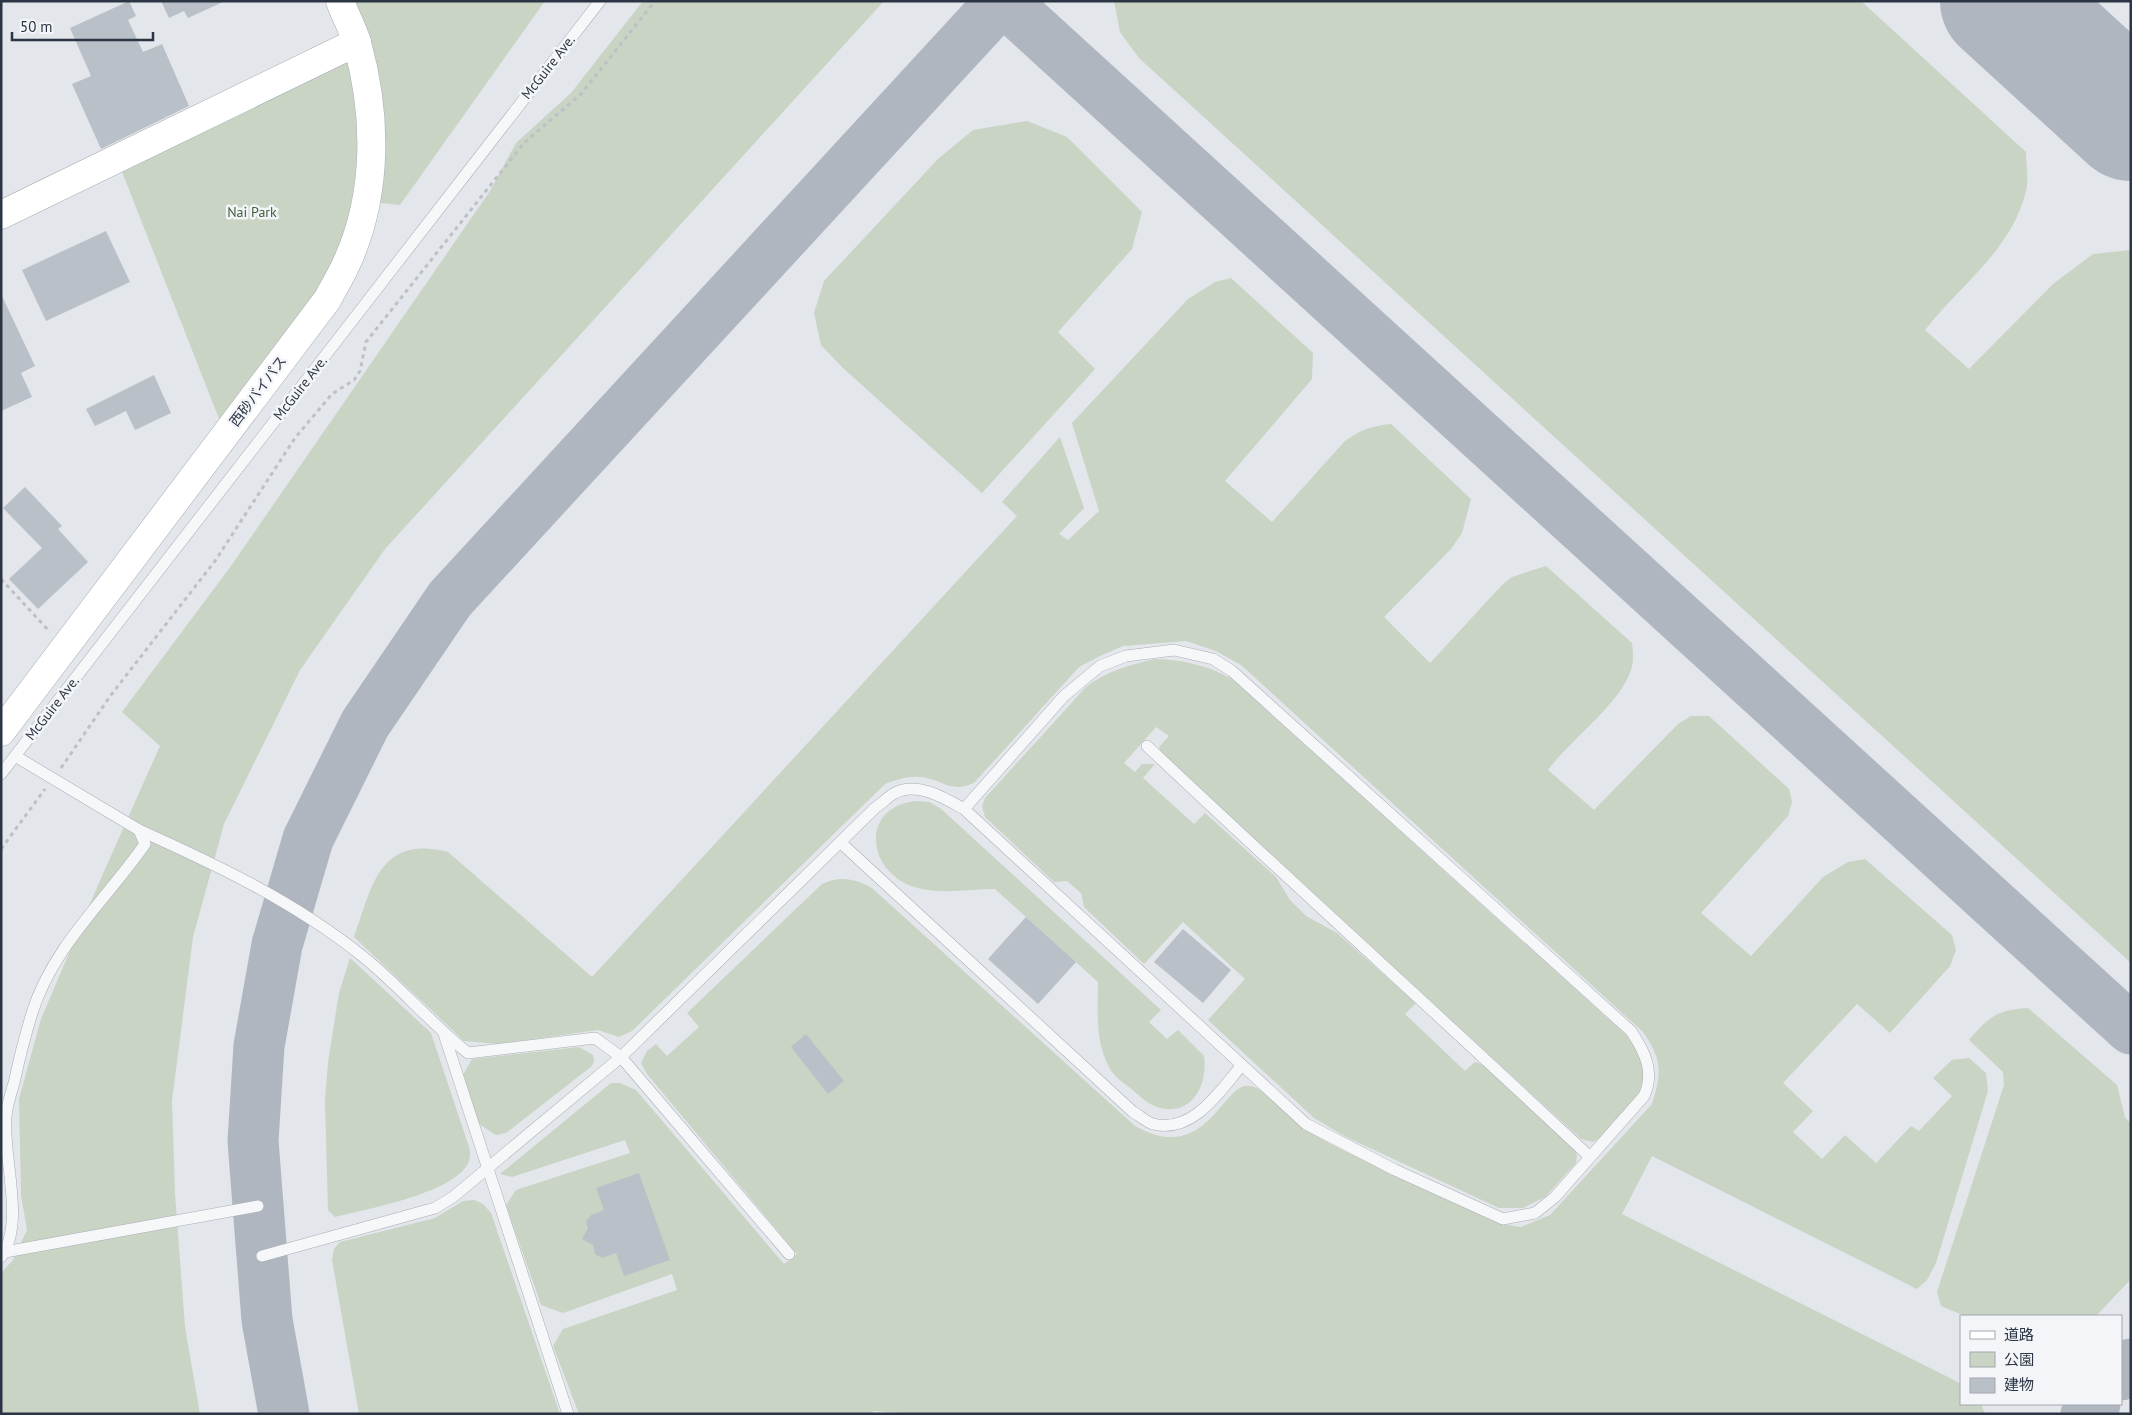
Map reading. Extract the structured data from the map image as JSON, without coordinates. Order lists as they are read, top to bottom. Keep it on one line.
{"streets":{"street":["西砂バイパス"],"lane":["McGuire Ave."]},"parks":["Nai Park"],"legend":["道路","公園","建物"],"scale_bar":"50 m"}
